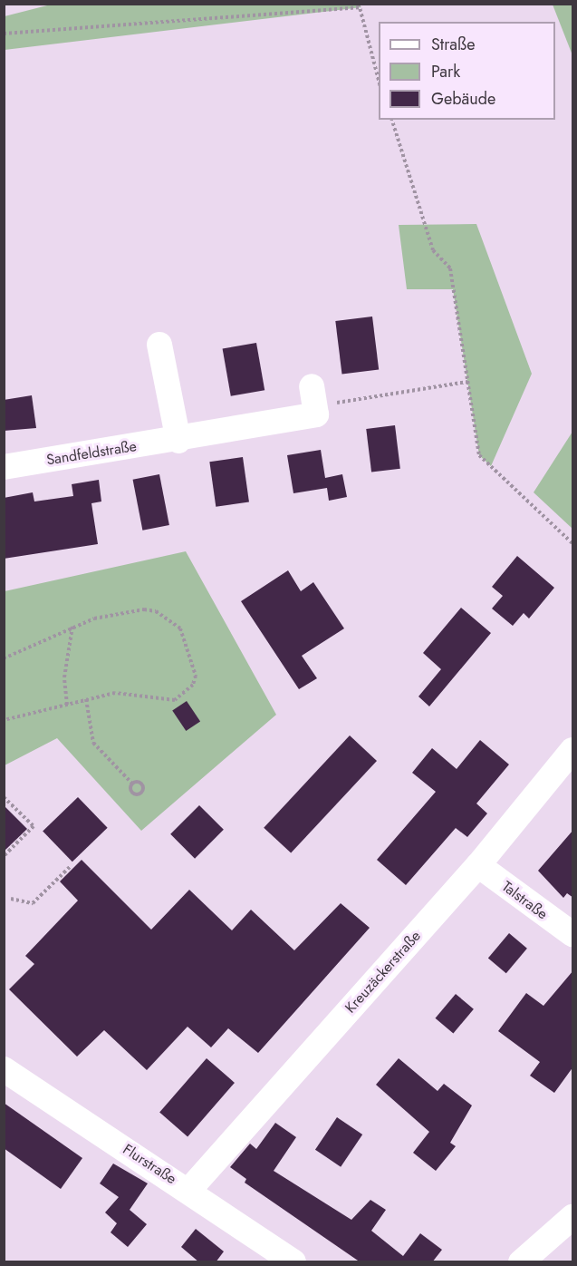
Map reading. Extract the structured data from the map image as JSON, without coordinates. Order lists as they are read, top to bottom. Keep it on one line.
{"streets":{"street":["Sandfeldstraße","Talstraße","Kreuzäckerstraße","Flurstraße"]},"crossings":[["Talstraße","Kreuzäckerstraße"],["Kreuzäckerstraße","Flurstraße"]],"legend":["Straße","Park","Gebäude"]}
